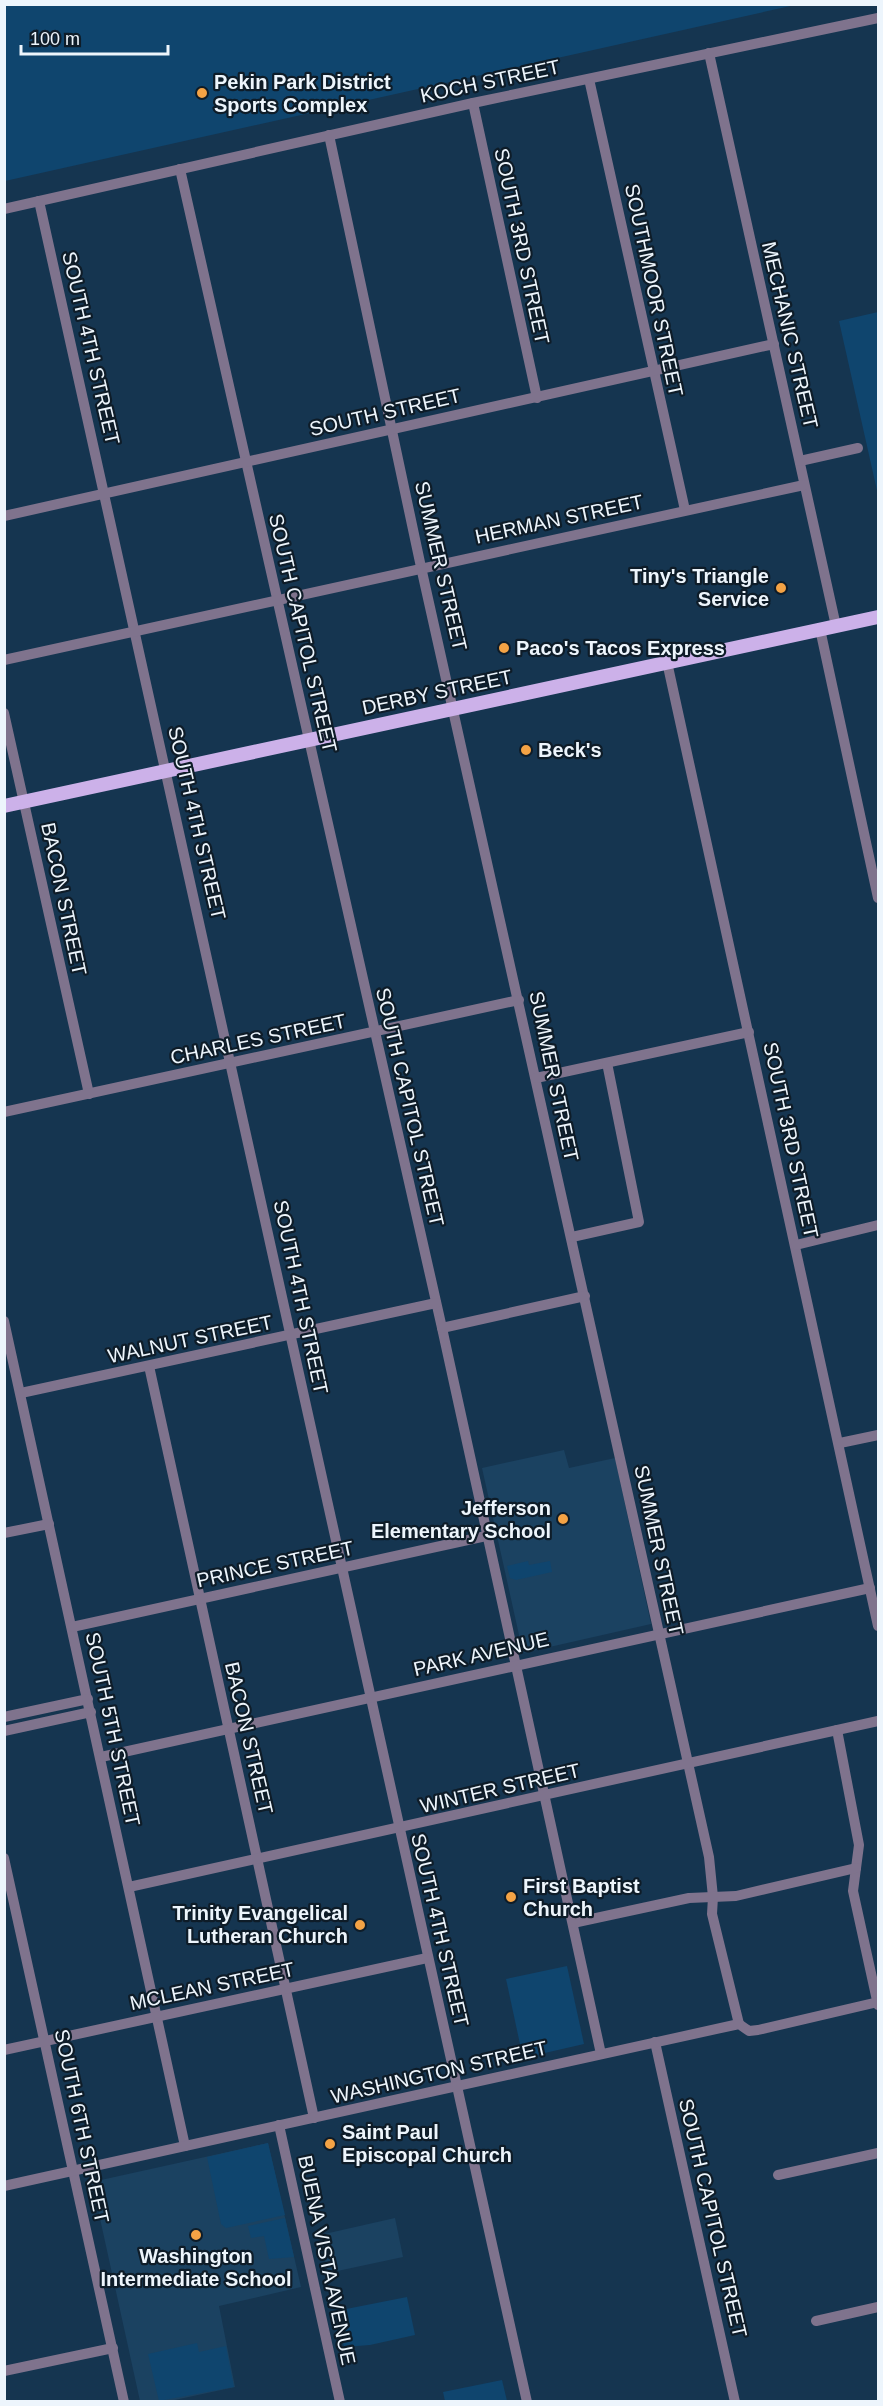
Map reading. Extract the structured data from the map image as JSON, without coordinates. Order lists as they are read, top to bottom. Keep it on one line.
{"streets":{"main road":["DERBY STREET"],"street":["KOCH STREET","SOUTH 3RD STREET","SOUTHMOOR STREET","MECHANIC STREET","SOUTH 4TH STREET","SOUTH STREET","HERMAN STREET","SUMMER STREET","SOUTH CAPITOL STREET","BACON STREET","CHARLES STREET","WALNUT STREET","PRINCE STREET","PARK AVENUE","SOUTH 5TH STREET","WINTER STREET","MCLEAN STREET","WASHINGTON STREET","SOUTH 6TH STREET","BUENA VISTA AVENUE"]},"crossings":[["KOCH STREET","SOUTH 3RD STREET"],["KOCH STREET","SOUTHMOOR STREET"],["KOCH STREET","MECHANIC STREET"],["KOCH STREET","SOUTH 4TH STREET"],["KOCH STREET","SUMMER STREET"],["KOCH STREET","SOUTH CAPITOL STREET"],["SOUTH 3RD STREET","SOUTH STREET"],["SOUTH 3RD STREET","DERBY STREET"],["SOUTH 3RD STREET","PARK AVENUE"],["SOUTHMOOR STREET","SOUTH STREET"],["SOUTHMOOR STREET","HERMAN STREET"],["MECHANIC STREET","SOUTH STREET"],["MECHANIC STREET","HERMAN STREET"],["MECHANIC STREET","DERBY STREET"],["SOUTH 4TH STREET","SOUTH STREET"],["SOUTH 4TH STREET","HERMAN STREET"],["SOUTH 4TH STREET","DERBY STREET"],["SOUTH 4TH STREET","CHARLES STREET"],["SOUTH 4TH STREET","WALNUT STREET"],["SOUTH 4TH STREET","PRINCE STREET"],["SOUTH 4TH STREET","PARK AVENUE"],["SOUTH 4TH STREET","WINTER STREET"],["SOUTH 4TH STREET","MCLEAN STREET"],["SOUTH 4TH STREET","WASHINGTON STREET"],["SOUTH STREET","SUMMER STREET"],["SOUTH STREET","SOUTH CAPITOL STREET"],["HERMAN STREET","SUMMER STREET"],["HERMAN STREET","SOUTH CAPITOL STREET"],["SUMMER STREET","DERBY STREET"],["SUMMER STREET","CHARLES STREET"],["SUMMER STREET","PARK AVENUE"],["SUMMER STREET","WINTER STREET"],["SUMMER STREET","WASHINGTON STREET"],["SOUTH CAPITOL STREET","DERBY STREET"],["SOUTH CAPITOL STREET","CHARLES STREET"],["SOUTH CAPITOL STREET","WALNUT STREET"],["SOUTH CAPITOL STREET","PRINCE STREET"],["SOUTH CAPITOL STREET","PARK AVENUE"],["SOUTH CAPITOL STREET","WINTER STREET"],["SOUTH CAPITOL STREET","WASHINGTON STREET"],["DERBY STREET","BACON STREET"],["BACON STREET","CHARLES STREET"],["BACON STREET","WALNUT STREET"],["BACON STREET","PRINCE STREET"],["BACON STREET","PARK AVENUE"],["BACON STREET","WINTER STREET"],["BACON STREET","MCLEAN STREET"],["BACON STREET","WASHINGTON STREET"],["WALNUT STREET","SOUTH 5TH STREET"],["PRINCE STREET","SOUTH 5TH STREET"],["PARK AVENUE","SOUTH 5TH STREET"],["SOUTH 5TH STREET","WINTER STREET"],["SOUTH 5TH STREET","MCLEAN STREET"],["SOUTH 5TH STREET","WASHINGTON STREET"],["MCLEAN STREET","SOUTH 6TH STREET"],["WASHINGTON STREET","SOUTH 6TH STREET"],["WASHINGTON STREET","BUENA VISTA AVENUE"]],"places":["Pekin Park District Sports Complex","Tiny's Triangle Service","Paco's Tacos Express","Beck's","Jefferson Elementary School","First Baptist Church","Trinity Evangelical Lutheran Church","Saint Paul Episcopal Church","Washington Intermediate School"],"scale_bar":"100 m"}
